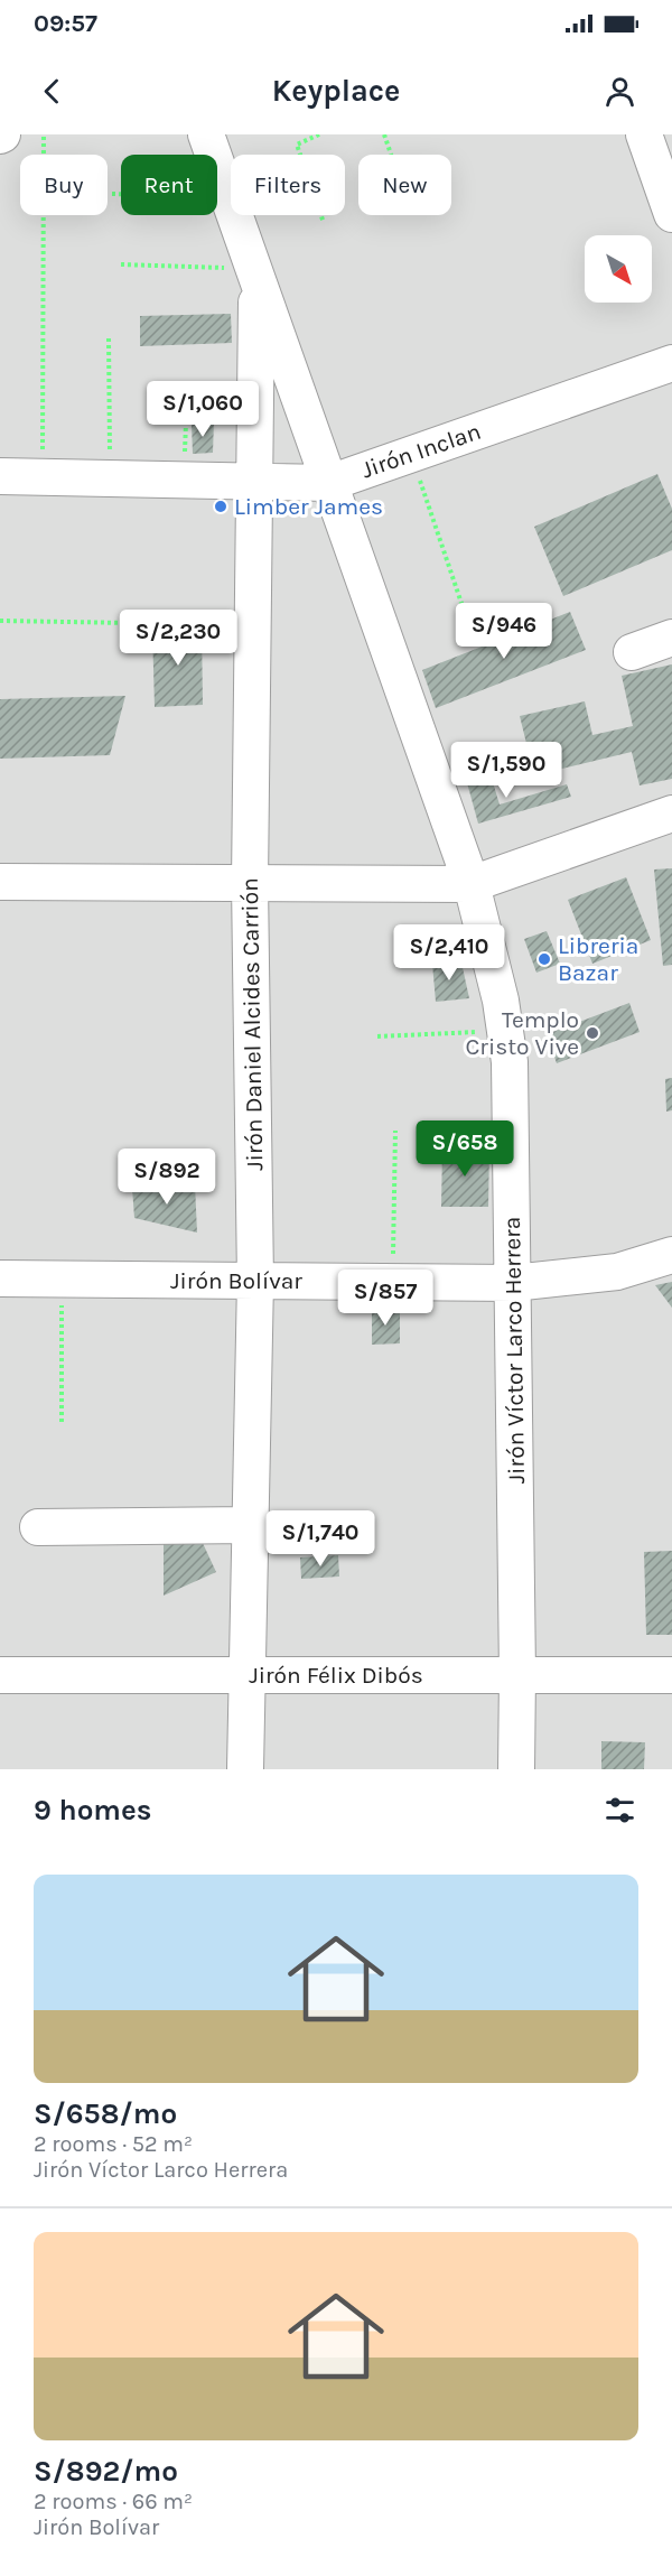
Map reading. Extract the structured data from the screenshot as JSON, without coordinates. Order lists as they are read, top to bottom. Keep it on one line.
{"streets":{"street":["Jirón Inclan","Jirón Daniel Alcides Carrión","Jirón Bolívar","Jirón Víctor Larco Herrera","Jirón Félix Dibós"]},"crossings":[["Jirón Inclan","Jirón Daniel Alcides Carrión"],["Jirón Inclan","Jirón Víctor Larco Herrera"],["Jirón Daniel Alcides Carrión","Jirón Bolívar"],["Jirón Daniel Alcides Carrión","Jirón Víctor Larco Herrera"],["Jirón Daniel Alcides Carrión","Jirón Félix Dibós"],["Jirón Bolívar","Jirón Víctor Larco Herrera"],["Jirón Víctor Larco Herrera","Jirón Félix Dibós"]],"places":["Limber James","Libreria Bazar","Templo Cristo Vive"],"north":"bottom right","page":{"status":"09:57","header":"Keyplace","chip":["Buy","Rent","Filters","New"],"price":["S/1,060","S/946","S/2,230","S/1,590","S/2,410","S/658","S/892","S/857","S/1,740"],"heading":"9 homes","list":[{"name":"S/658/mo","note":"2 rooms · 52 m² · Jirón Víctor Larco Herrera"},{"name":"S/892/mo","note":"2 rooms · 66 m² · Jirón Bolívar"}]}}
